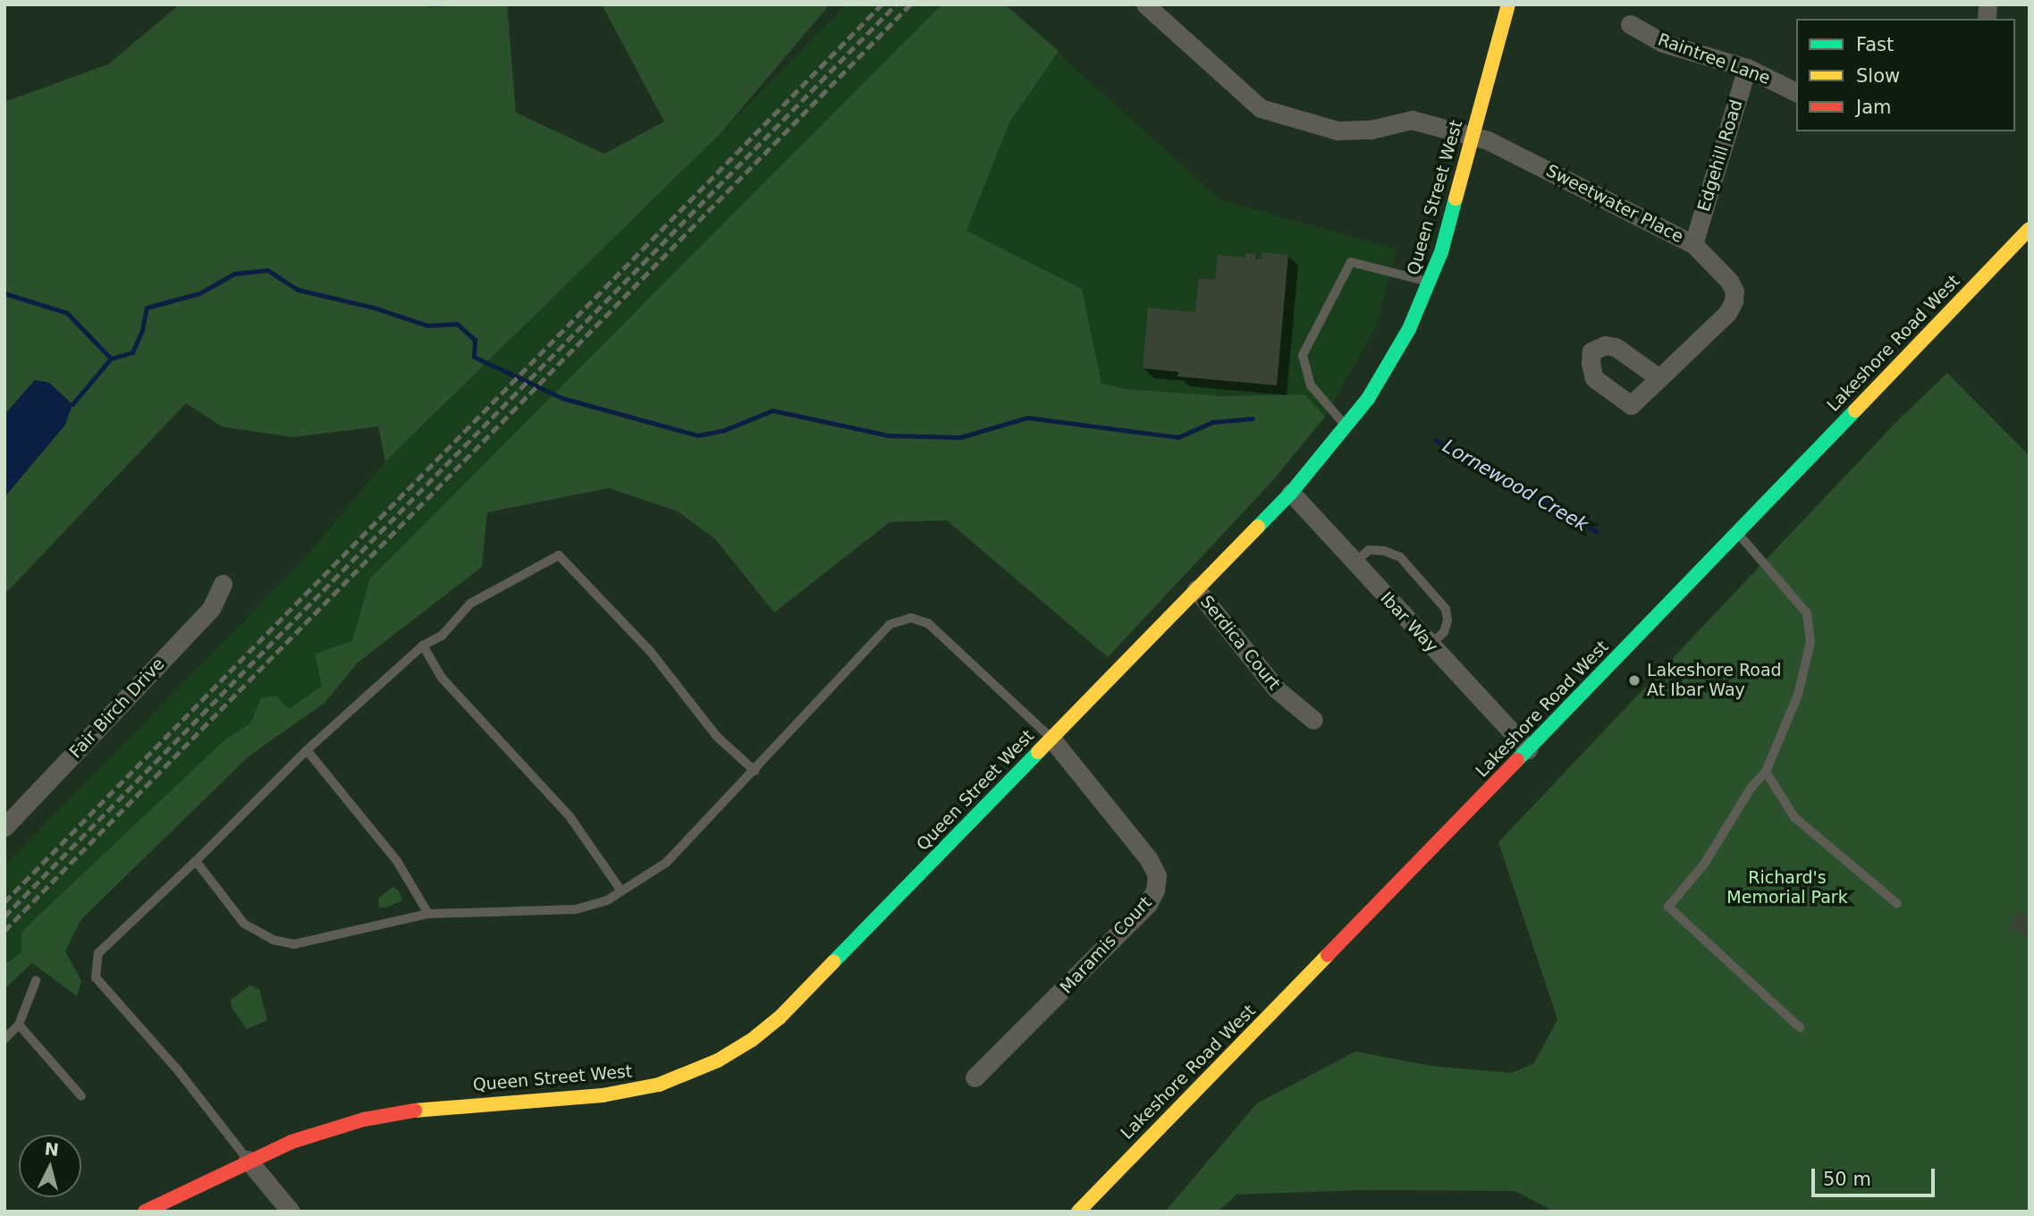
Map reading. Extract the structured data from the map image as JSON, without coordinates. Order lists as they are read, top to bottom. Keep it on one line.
{"streets":{"street":["Raintree Lane","Edgehill Road","Queen Street West","Sweetwater Place","Lakeshore Road West","Ibar Way","Serdica Court","Fair Birch Drive","Maramis Court"]},"crossings":[["Raintree Lane","Edgehill Road"],["Edgehill Road","Sweetwater Place"],["Queen Street West","Sweetwater Place"],["Queen Street West","Ibar Way"],["Queen Street West","Serdica Court"],["Queen Street West","Maramis Court"],["Lakeshore Road West","Ibar Way"]],"water":["Lornewood Creek"],"parks":["Richard's Memorial Park"],"places":["Lakeshore Road At Ibar Way"],"legend":["Fast","Slow","Jam"],"scale_bar":"50 m","north":"top"}
